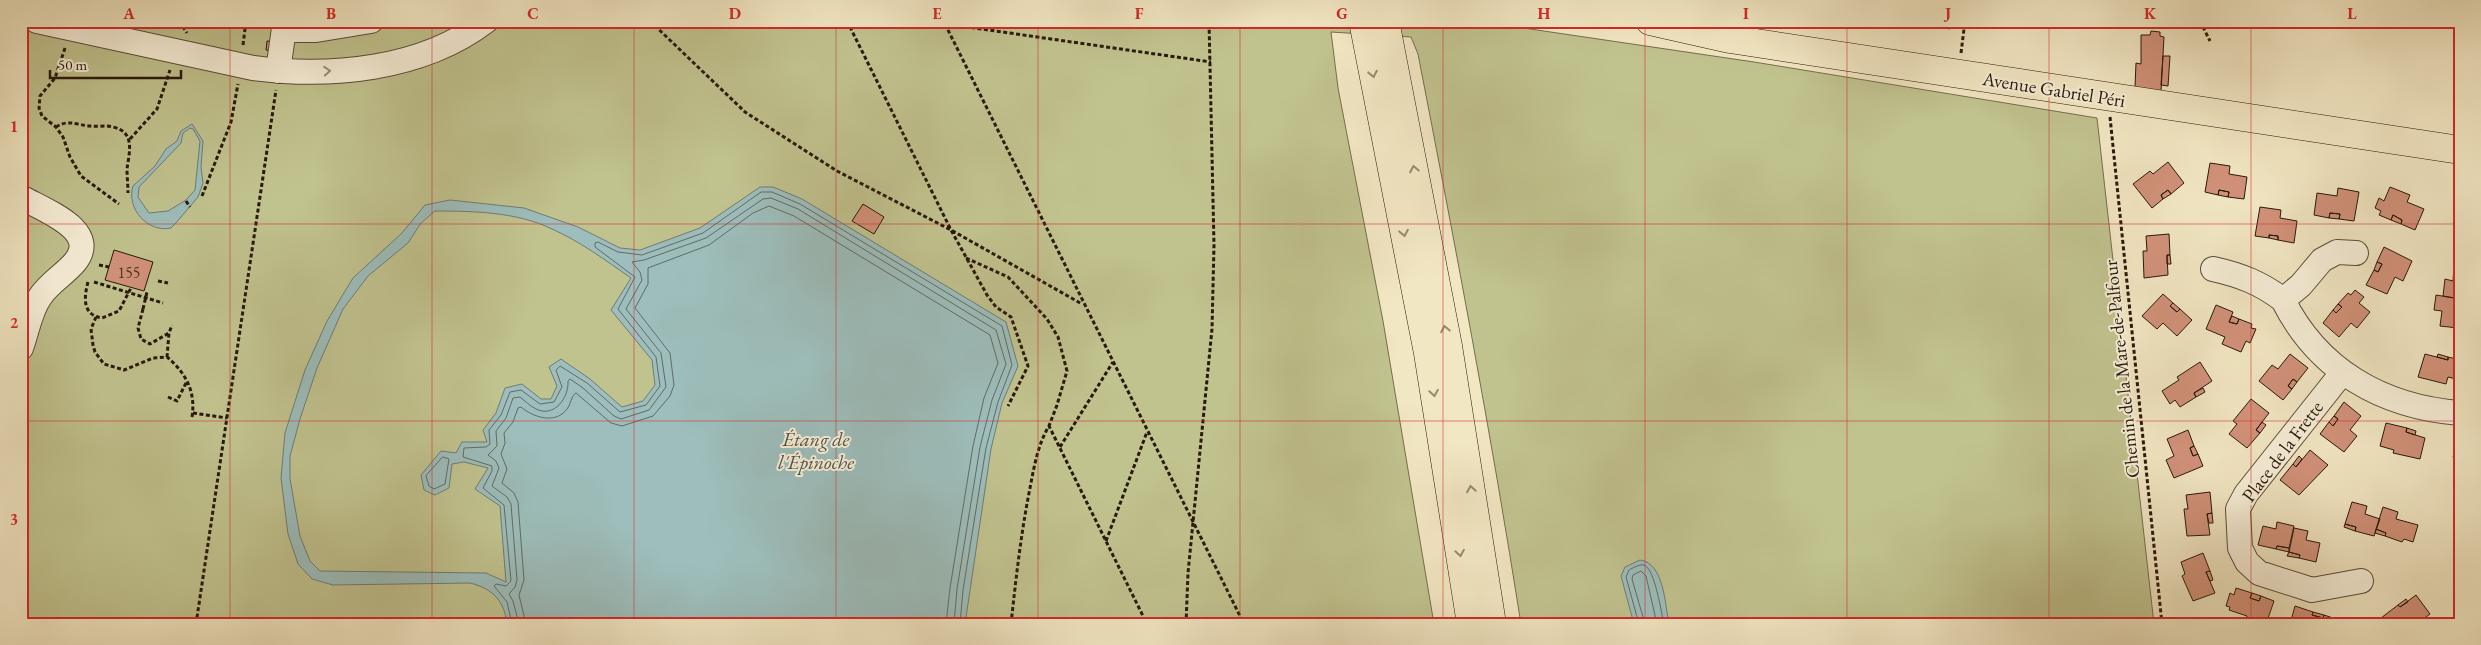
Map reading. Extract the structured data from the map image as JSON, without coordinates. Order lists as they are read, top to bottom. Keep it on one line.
{"streets":{"main road":["Avenue Gabriel Péri"],"street":["Place de la Frette"],"path":["Chemin de la Mare-de-Palfour"]},"water":["Étang de l'Épinoche"],"house_numbers":["155"],"scale_bar":"50 m","grid":{"columns":["A","B","C","D","E","F","G","H","I","J","K","L"],"rows":["1","2","3"]}}
